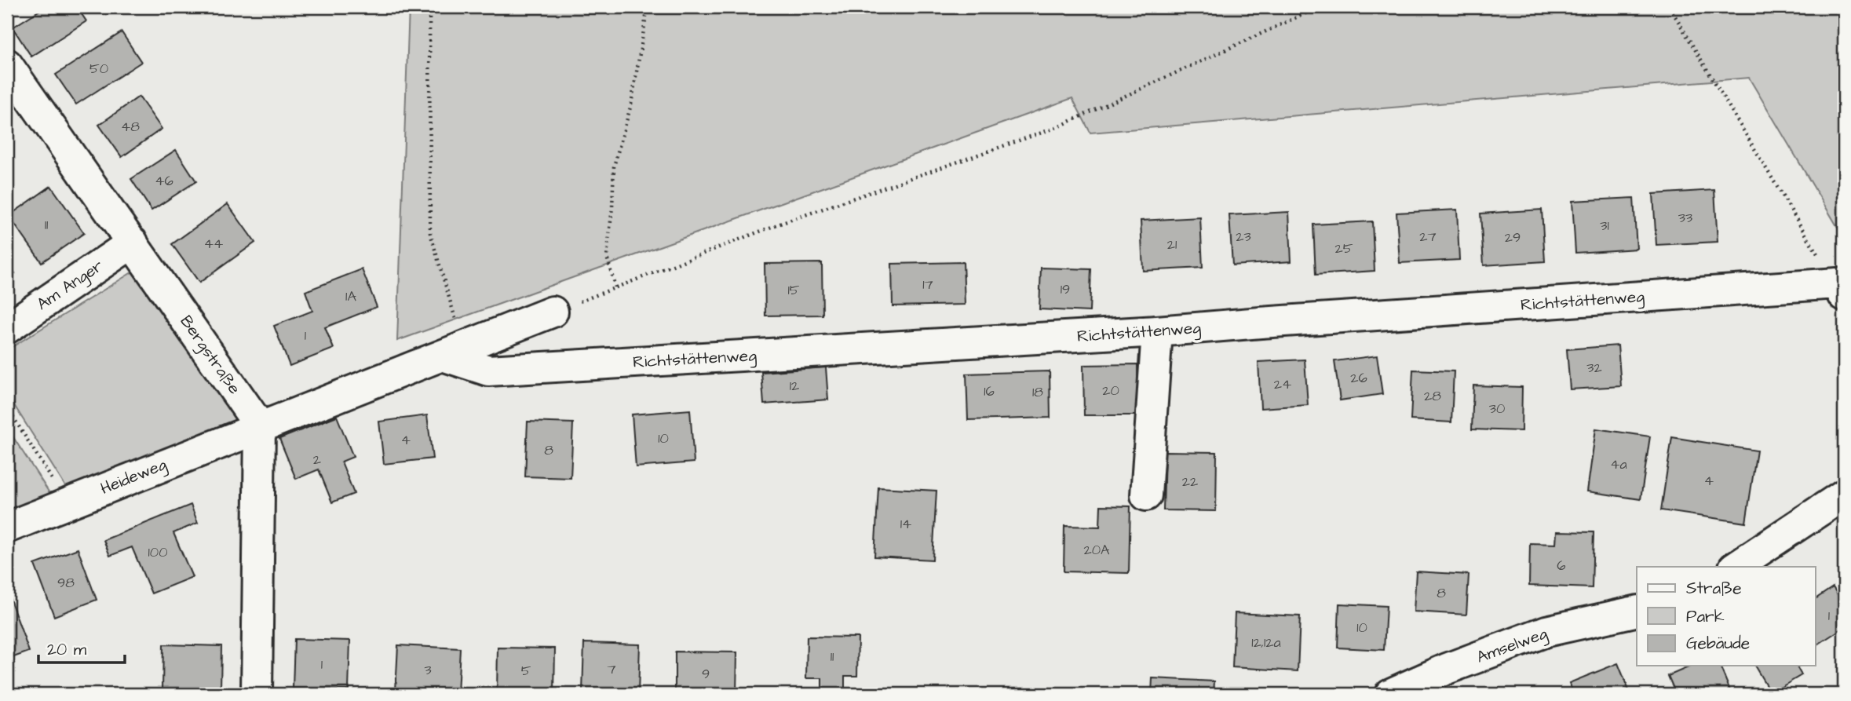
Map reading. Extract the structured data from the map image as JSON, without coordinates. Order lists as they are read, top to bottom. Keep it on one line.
{"streets":{"street":["Am Anger","Richtstättenweg","Bergstraße","Heideweg","Amselweg"]},"crossings":[["Am Anger","Bergstraße"],["Bergstraße","Heideweg"]],"house_numbers":["50","48","46","33","11","31","23","27","29","44","21","25","17","19","15","1A","1","32","26","24","12","20","16","18","28","30","10","4","8","2","4a","4","22","14","20A","100","6","98","8","1","10","12,12a","11","1","7","3","5","9"],"legend":["Straße","Park","Gebäude"],"scale_bar":"20 m"}
